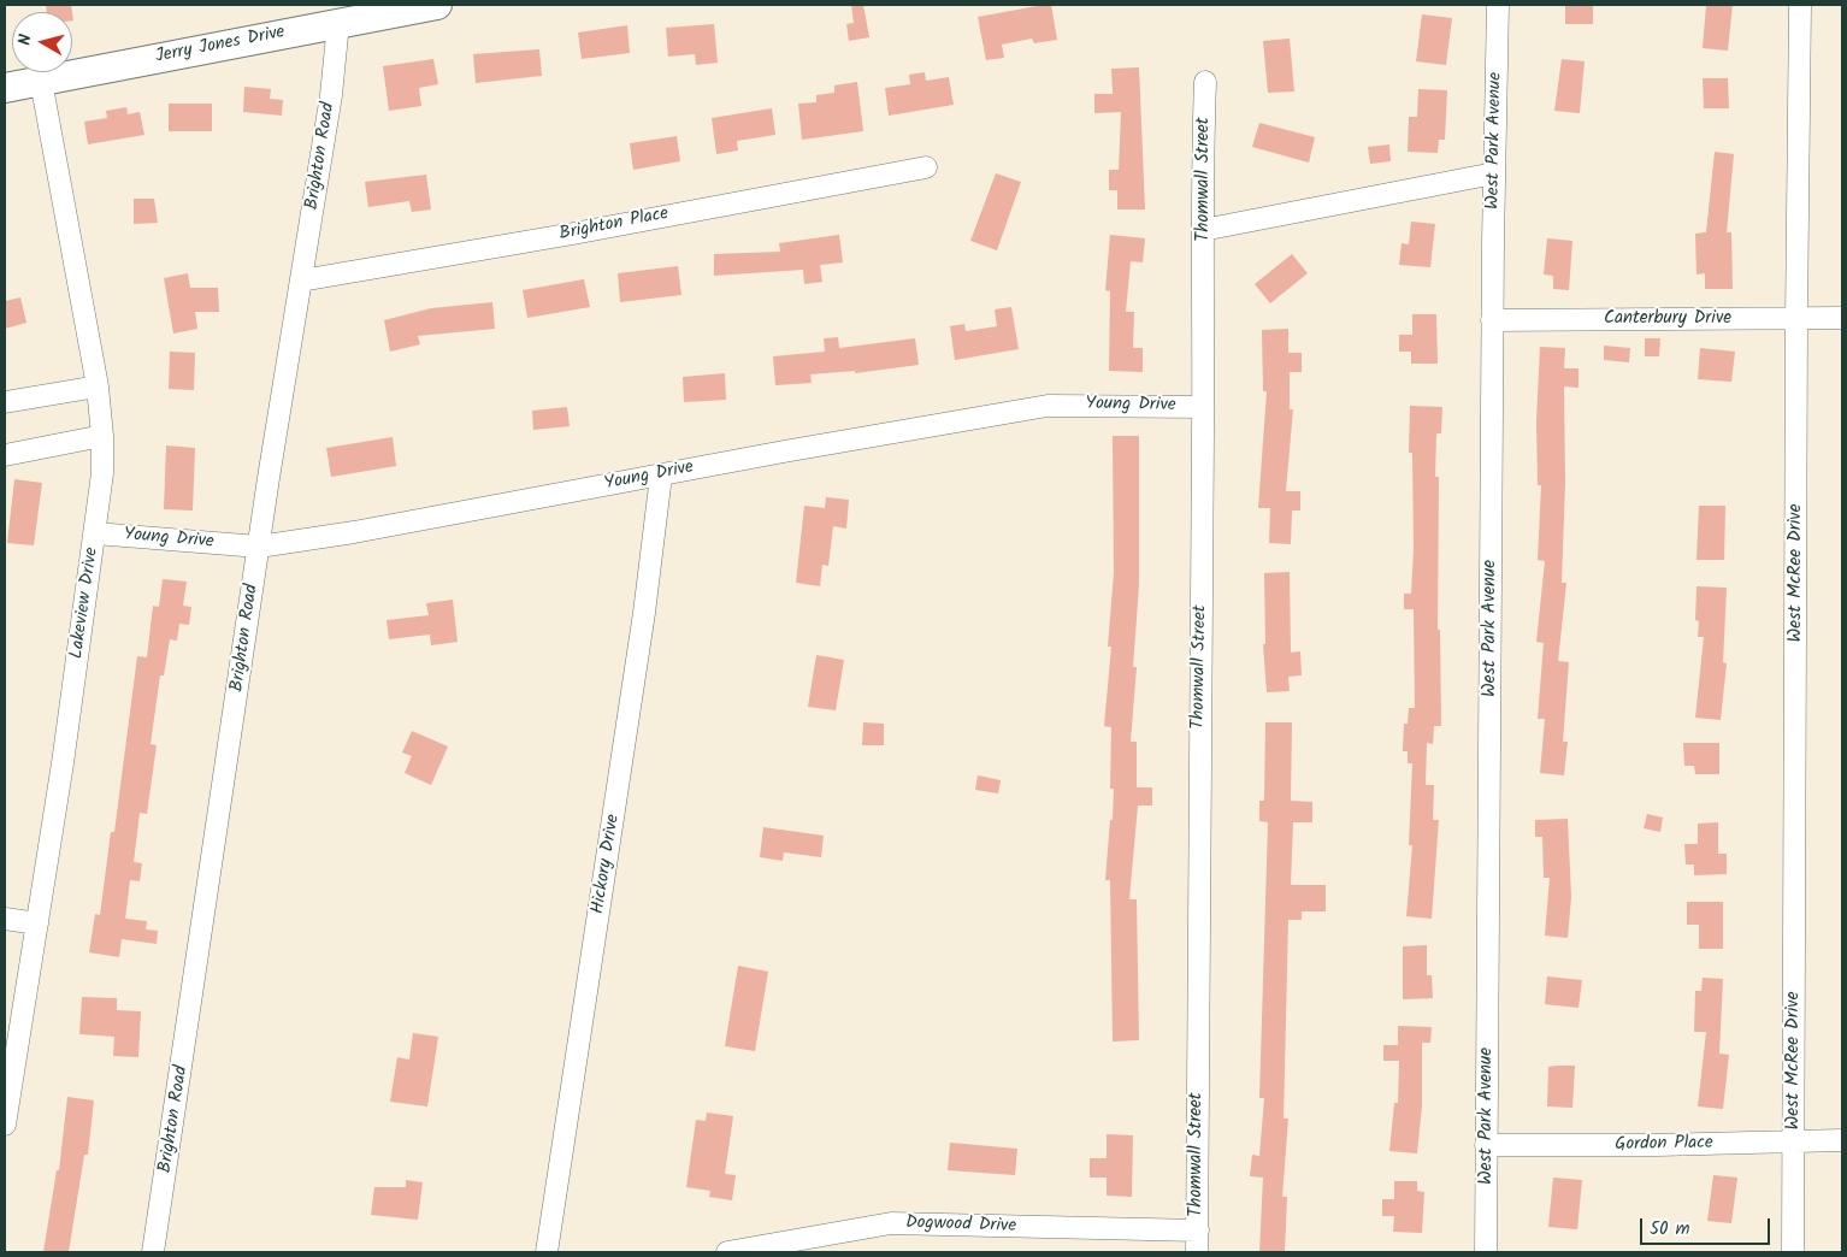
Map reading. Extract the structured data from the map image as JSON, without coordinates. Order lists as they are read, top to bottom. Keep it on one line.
{"streets":{"main road":["Jerry Jones Drive"],"street":["West Park Avenue","Brighton Road","Thomwall Street","Brighton Place","Canterbury Drive","Young Drive","West McRee Drive","Lakeview Drive","Hickory Drive","Gordon Place","Dogwood Drive"]},"crossings":[["Jerry Jones Drive","Brighton Road"],["Jerry Jones Drive","Lakeview Drive"],["West Park Avenue","Canterbury Drive"],["West Park Avenue","Gordon Place"],["Brighton Road","Brighton Place"],["Brighton Road","Young Drive"],["Thomwall Street","Young Drive"],["Thomwall Street","Dogwood Drive"],["Canterbury Drive","West McRee Drive"],["Young Drive","Lakeview Drive"],["Young Drive","Hickory Drive"],["West McRee Drive","Gordon Place"]],"scale_bar":"50 m","north":"left"}
